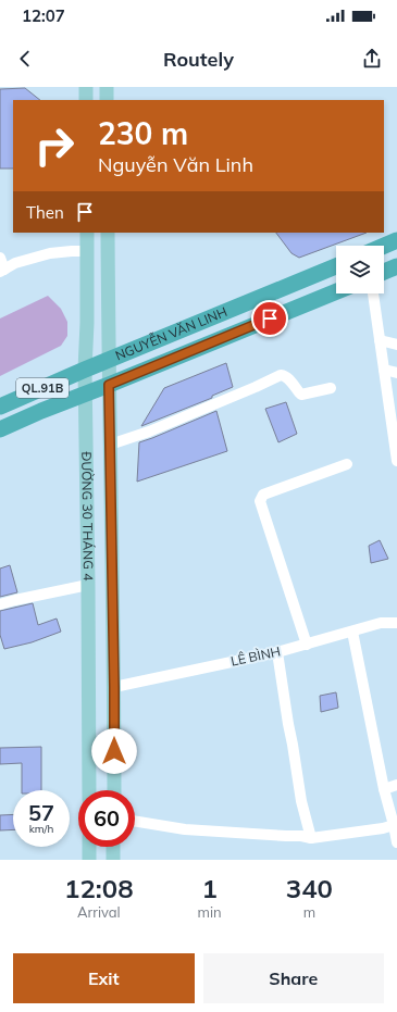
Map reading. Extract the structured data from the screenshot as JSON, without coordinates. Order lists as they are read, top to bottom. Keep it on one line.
{"streets":{"highway":["NGUYỄN VĂN LINH","QL.91B"],"main road":["ĐƯỜNG 30 THÁNG 4"],"street":["LÊ BÌNH"]},"crossings":[["NGUYỄN VĂN LINH","ĐƯỜNG 30 THÁNG 4"],["ĐƯỜNG 30 THÁNG 4","LÊ BÌNH"]],"page":{"status":"12:07","header":"Routely","turn":["230 m","Nguyễn Văn Linh"],"then":"Then","speed":"57 km/h","limit":"60","eta":["12:08","Arrival","1","min","340","m"],"buttons":["Exit","Share"]}}
